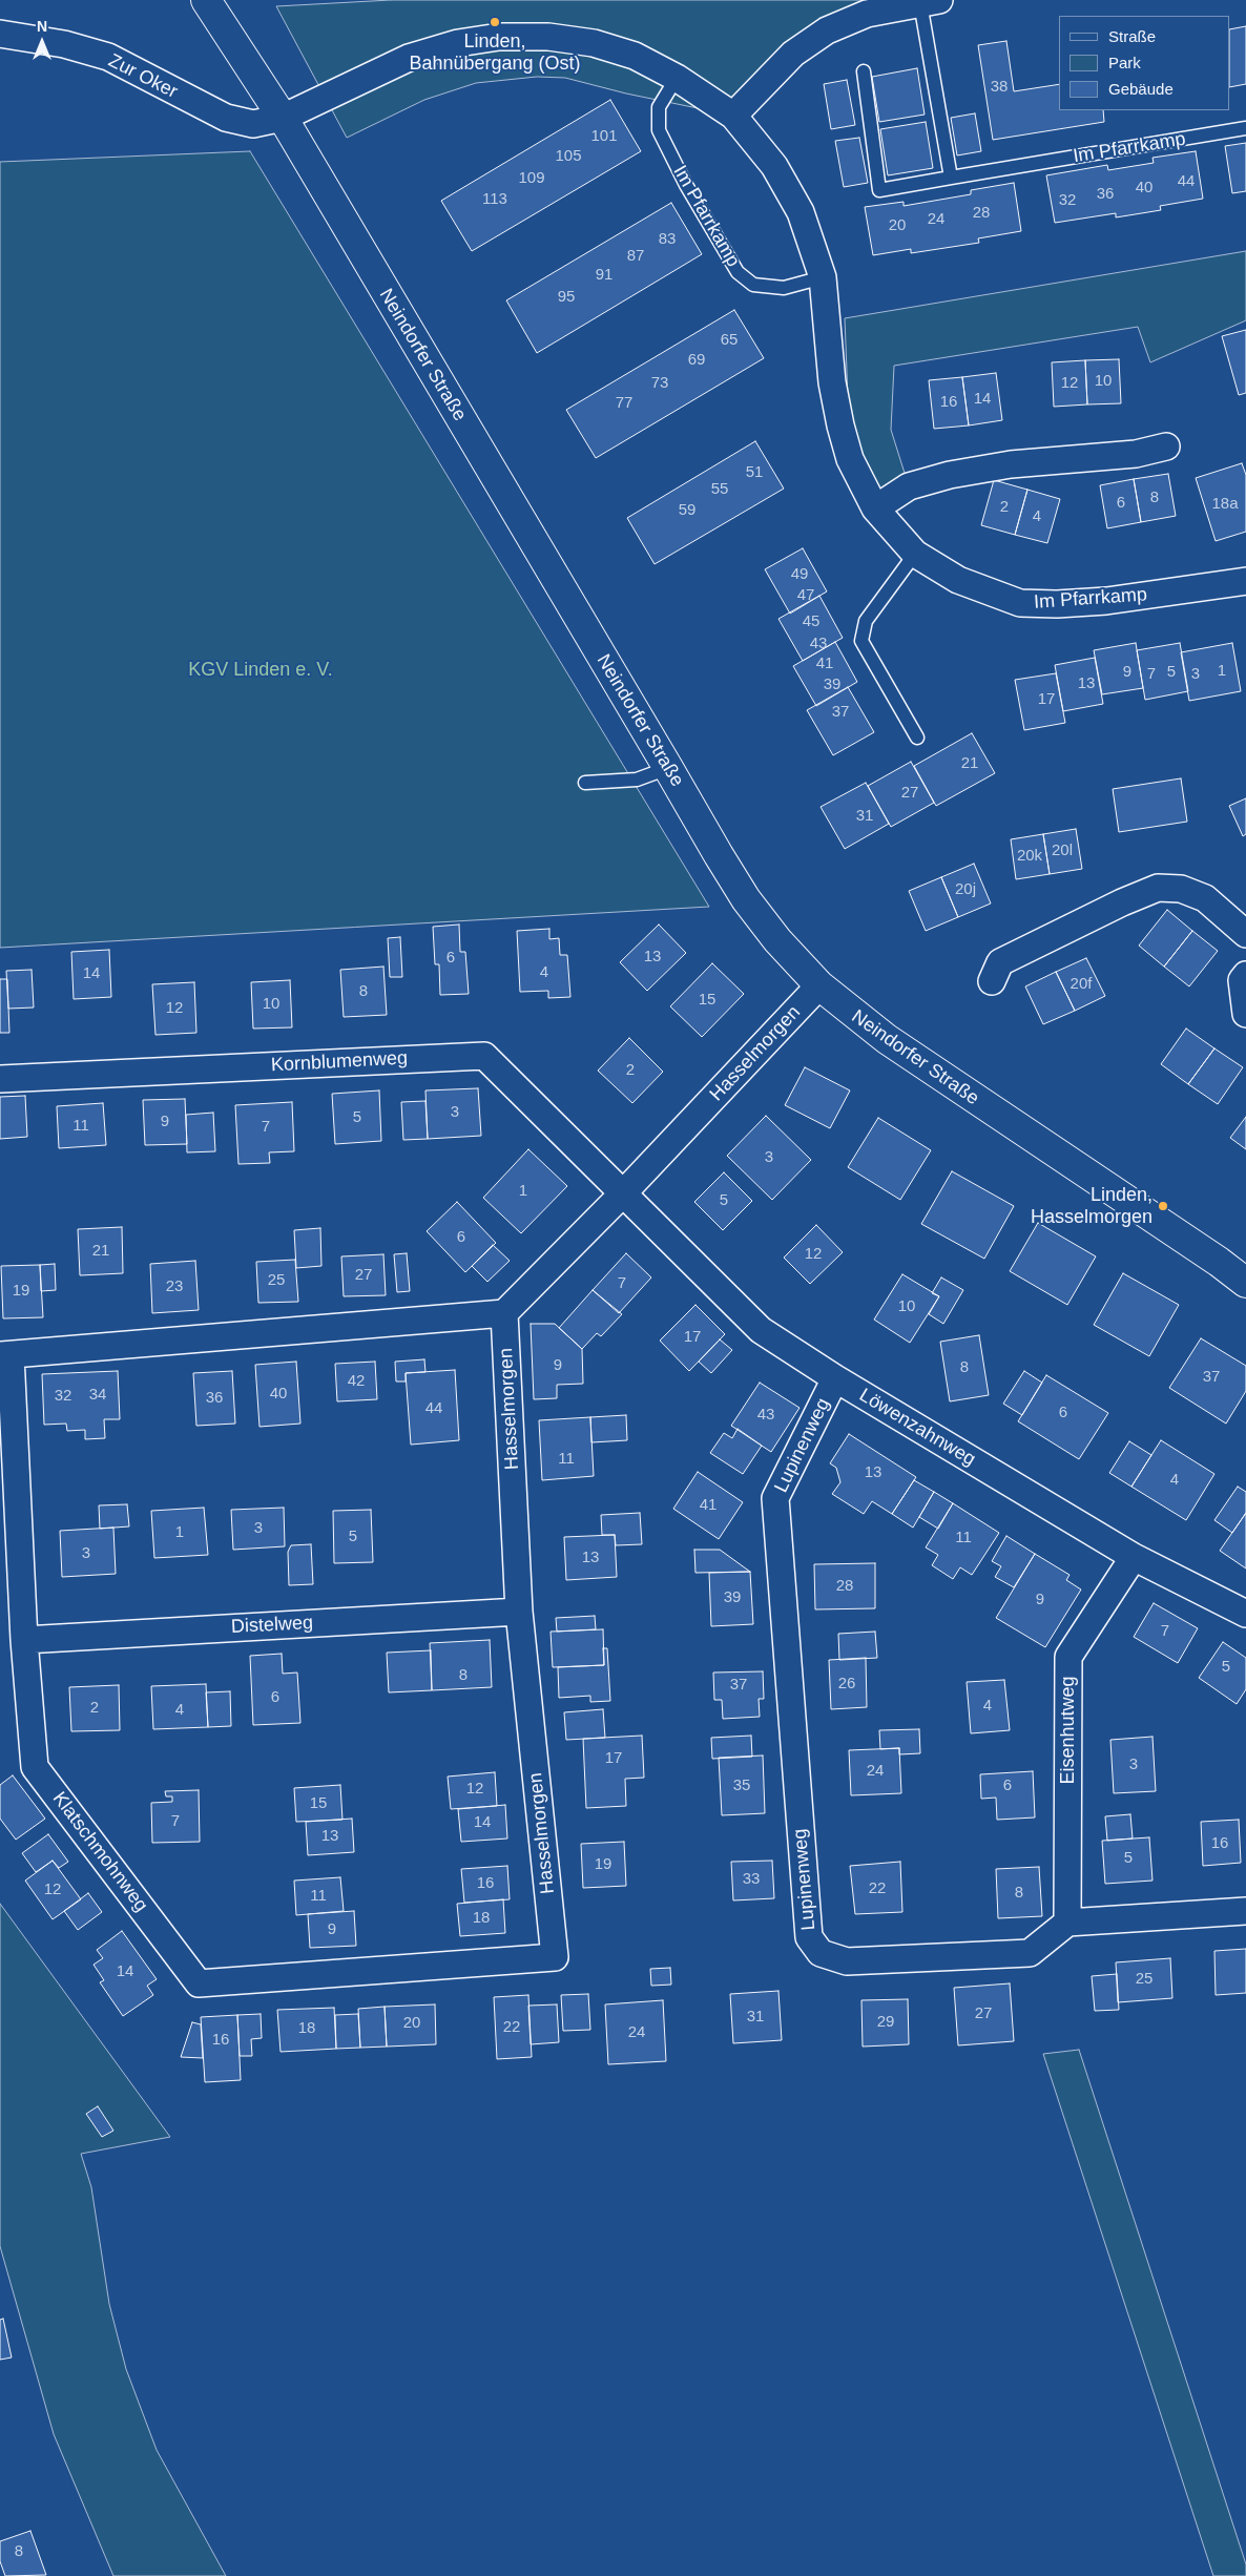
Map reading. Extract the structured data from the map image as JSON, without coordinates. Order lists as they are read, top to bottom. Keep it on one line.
{"streets":{"street":["Zur Oker","Im Pfarrkamp","Neindorfer Straße","Hasselmorgen","Kornblumenweg","Löwenzahnweg","Lupinenweg","Distelweg","Eisenhutweg","Klatschmohnweg"]},"crossings":[["Zur Oker","Im Pfarrkamp"],["Zur Oker","Neindorfer Straße"],["Im Pfarrkamp","Neindorfer Straße"],["Neindorfer Straße","Hasselmorgen"],["Hasselmorgen","Kornblumenweg"],["Hasselmorgen","Löwenzahnweg"],["Hasselmorgen","Distelweg"],["Hasselmorgen","Klatschmohnweg"],["Kornblumenweg","Löwenzahnweg"],["Löwenzahnweg","Lupinenweg"],["Löwenzahnweg","Eisenhutweg"],["Lupinenweg","Eisenhutweg"],["Distelweg","Klatschmohnweg"]],"parks":["KGV Linden e. V."],"places":["Linden, Bahnübergang (Ost)","Linden, Hasselmorgen"],"house_numbers":["38","101","105","109","44","40","36","113","32","28","24","20","83","87","91","95","65","69","10","73","12","14","16","77","51","55","8","6","18a","2","59","4","49","47","45","43","41","1","9","5","7","3","13","39","17","37","21","27","31","20l","20k","20j","13","6","4","14","20f","8","15","10","12","2","3","5","9","11","7","3","1","5","6","21","12","27","25","7","23","19","10","17","9","8","37","42","40","34","32","36","44","6","43","11","13","4","41","3","1","5","11","3","13","28","39","9","7","5","8","26","37","6","4","2","4","17","3","24","35","6","12","15","7","14","13","16","5","19","33","16","22","12","8","11","18","9","14","25","27","31","29","20","22","18","24","16","8"],"legend":["Straße","Park","Gebäude"],"north":"top"}
